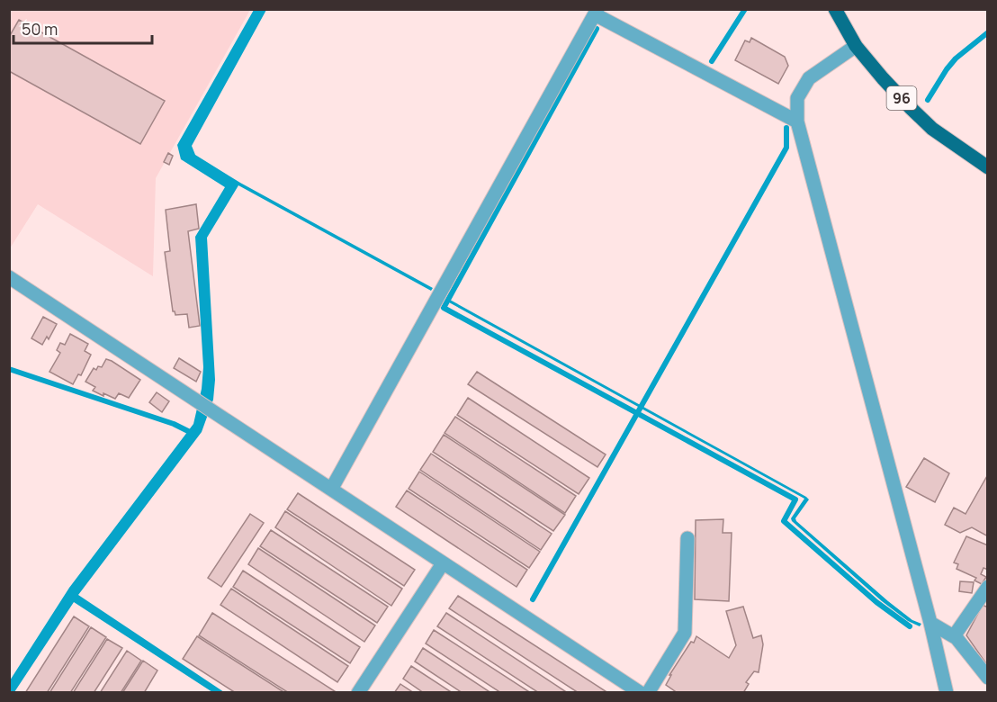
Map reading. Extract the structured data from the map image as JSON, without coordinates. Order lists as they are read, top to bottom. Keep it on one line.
{"streets":{"main road":["96"]},"scale_bar":"50 m"}
